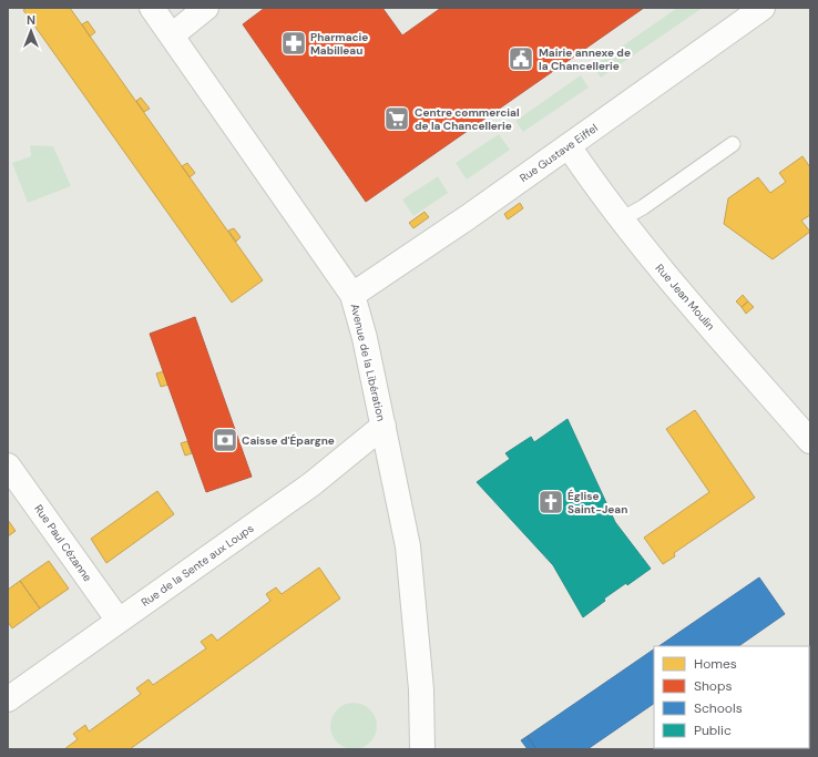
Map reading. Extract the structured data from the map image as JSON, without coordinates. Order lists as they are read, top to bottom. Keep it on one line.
{"streets":{"street":["Rue Gustave Eiffel","Rue Jean Moulin","Avenue de la Libération","Rue Paul Cézanne","Rue de la Sente aux Loups"]},"crossings":[["Rue Gustave Eiffel","Rue Jean Moulin"],["Rue Gustave Eiffel","Avenue de la Libération"],["Avenue de la Libération","Rue de la Sente aux Loups"],["Rue Paul Cézanne","Rue de la Sente aux Loups"]],"places":{"pharmacy":["Pharmacie Mabilleau"],"public building":["Mairie annexe de la Chancellerie"],"supermarket":["Centre commercial de la Chancellerie"],"bank":["Caisse d'Épargne"],"church":["Église Saint-Jean"]},"legend":["Homes","Shops","Schools","Public"],"north":"top"}
